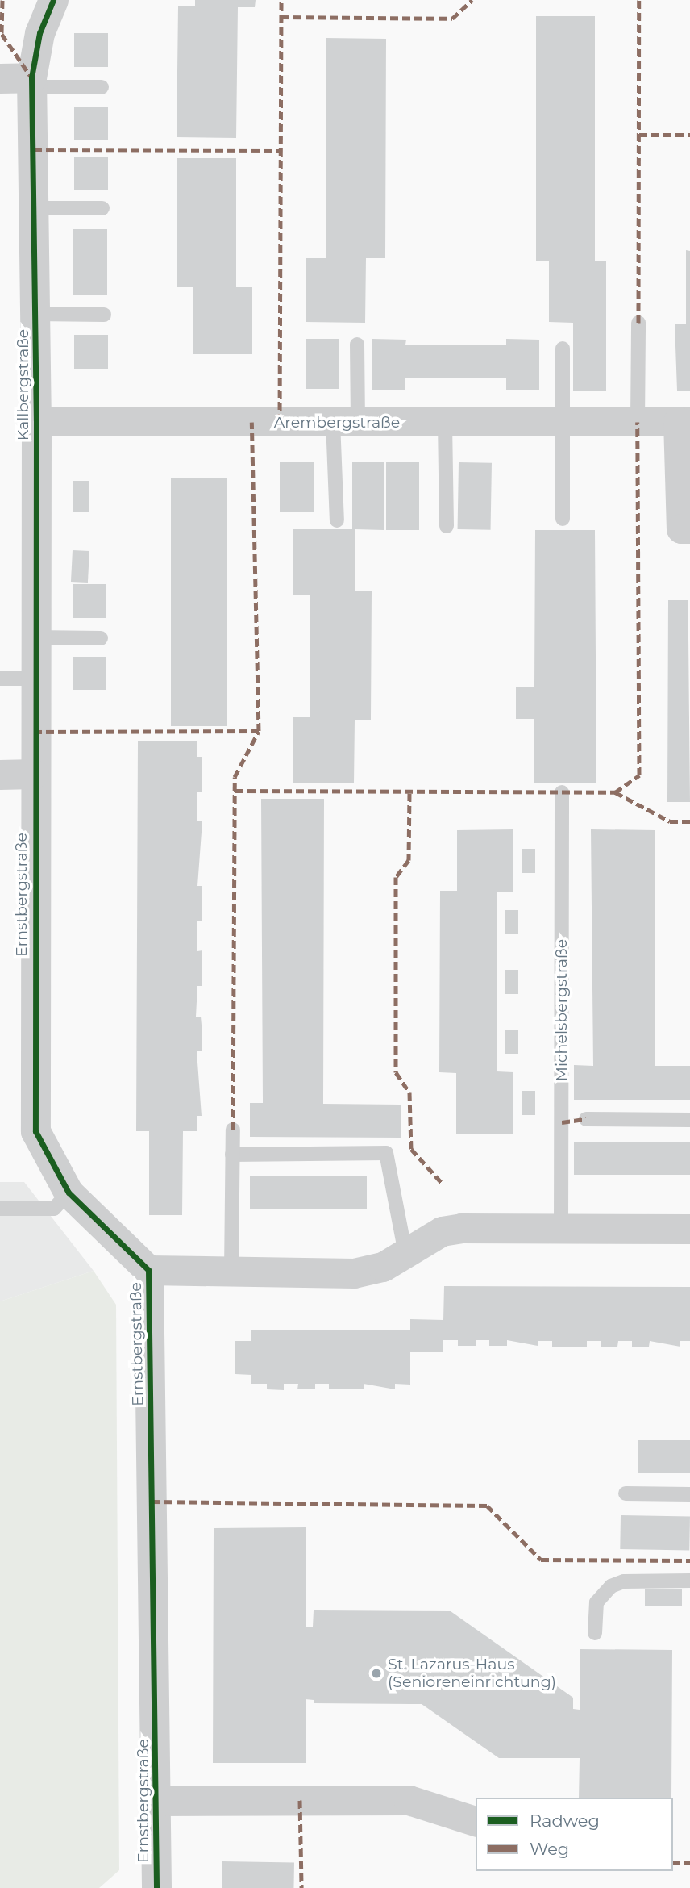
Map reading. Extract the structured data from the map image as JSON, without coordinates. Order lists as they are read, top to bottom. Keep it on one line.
{"streets":{"street":["Kallbergstraße","Arembergstraße","Ernstbergstraße"],"lane":["Michelsbergstraße"]},"crossings":[["Kallbergstraße","Arembergstraße"],["Kallbergstraße","Ernstbergstraße"]],"places":["St. Lazarus-Haus (Senioreneinrichtung)"],"legend":["Radweg","Weg"]}
